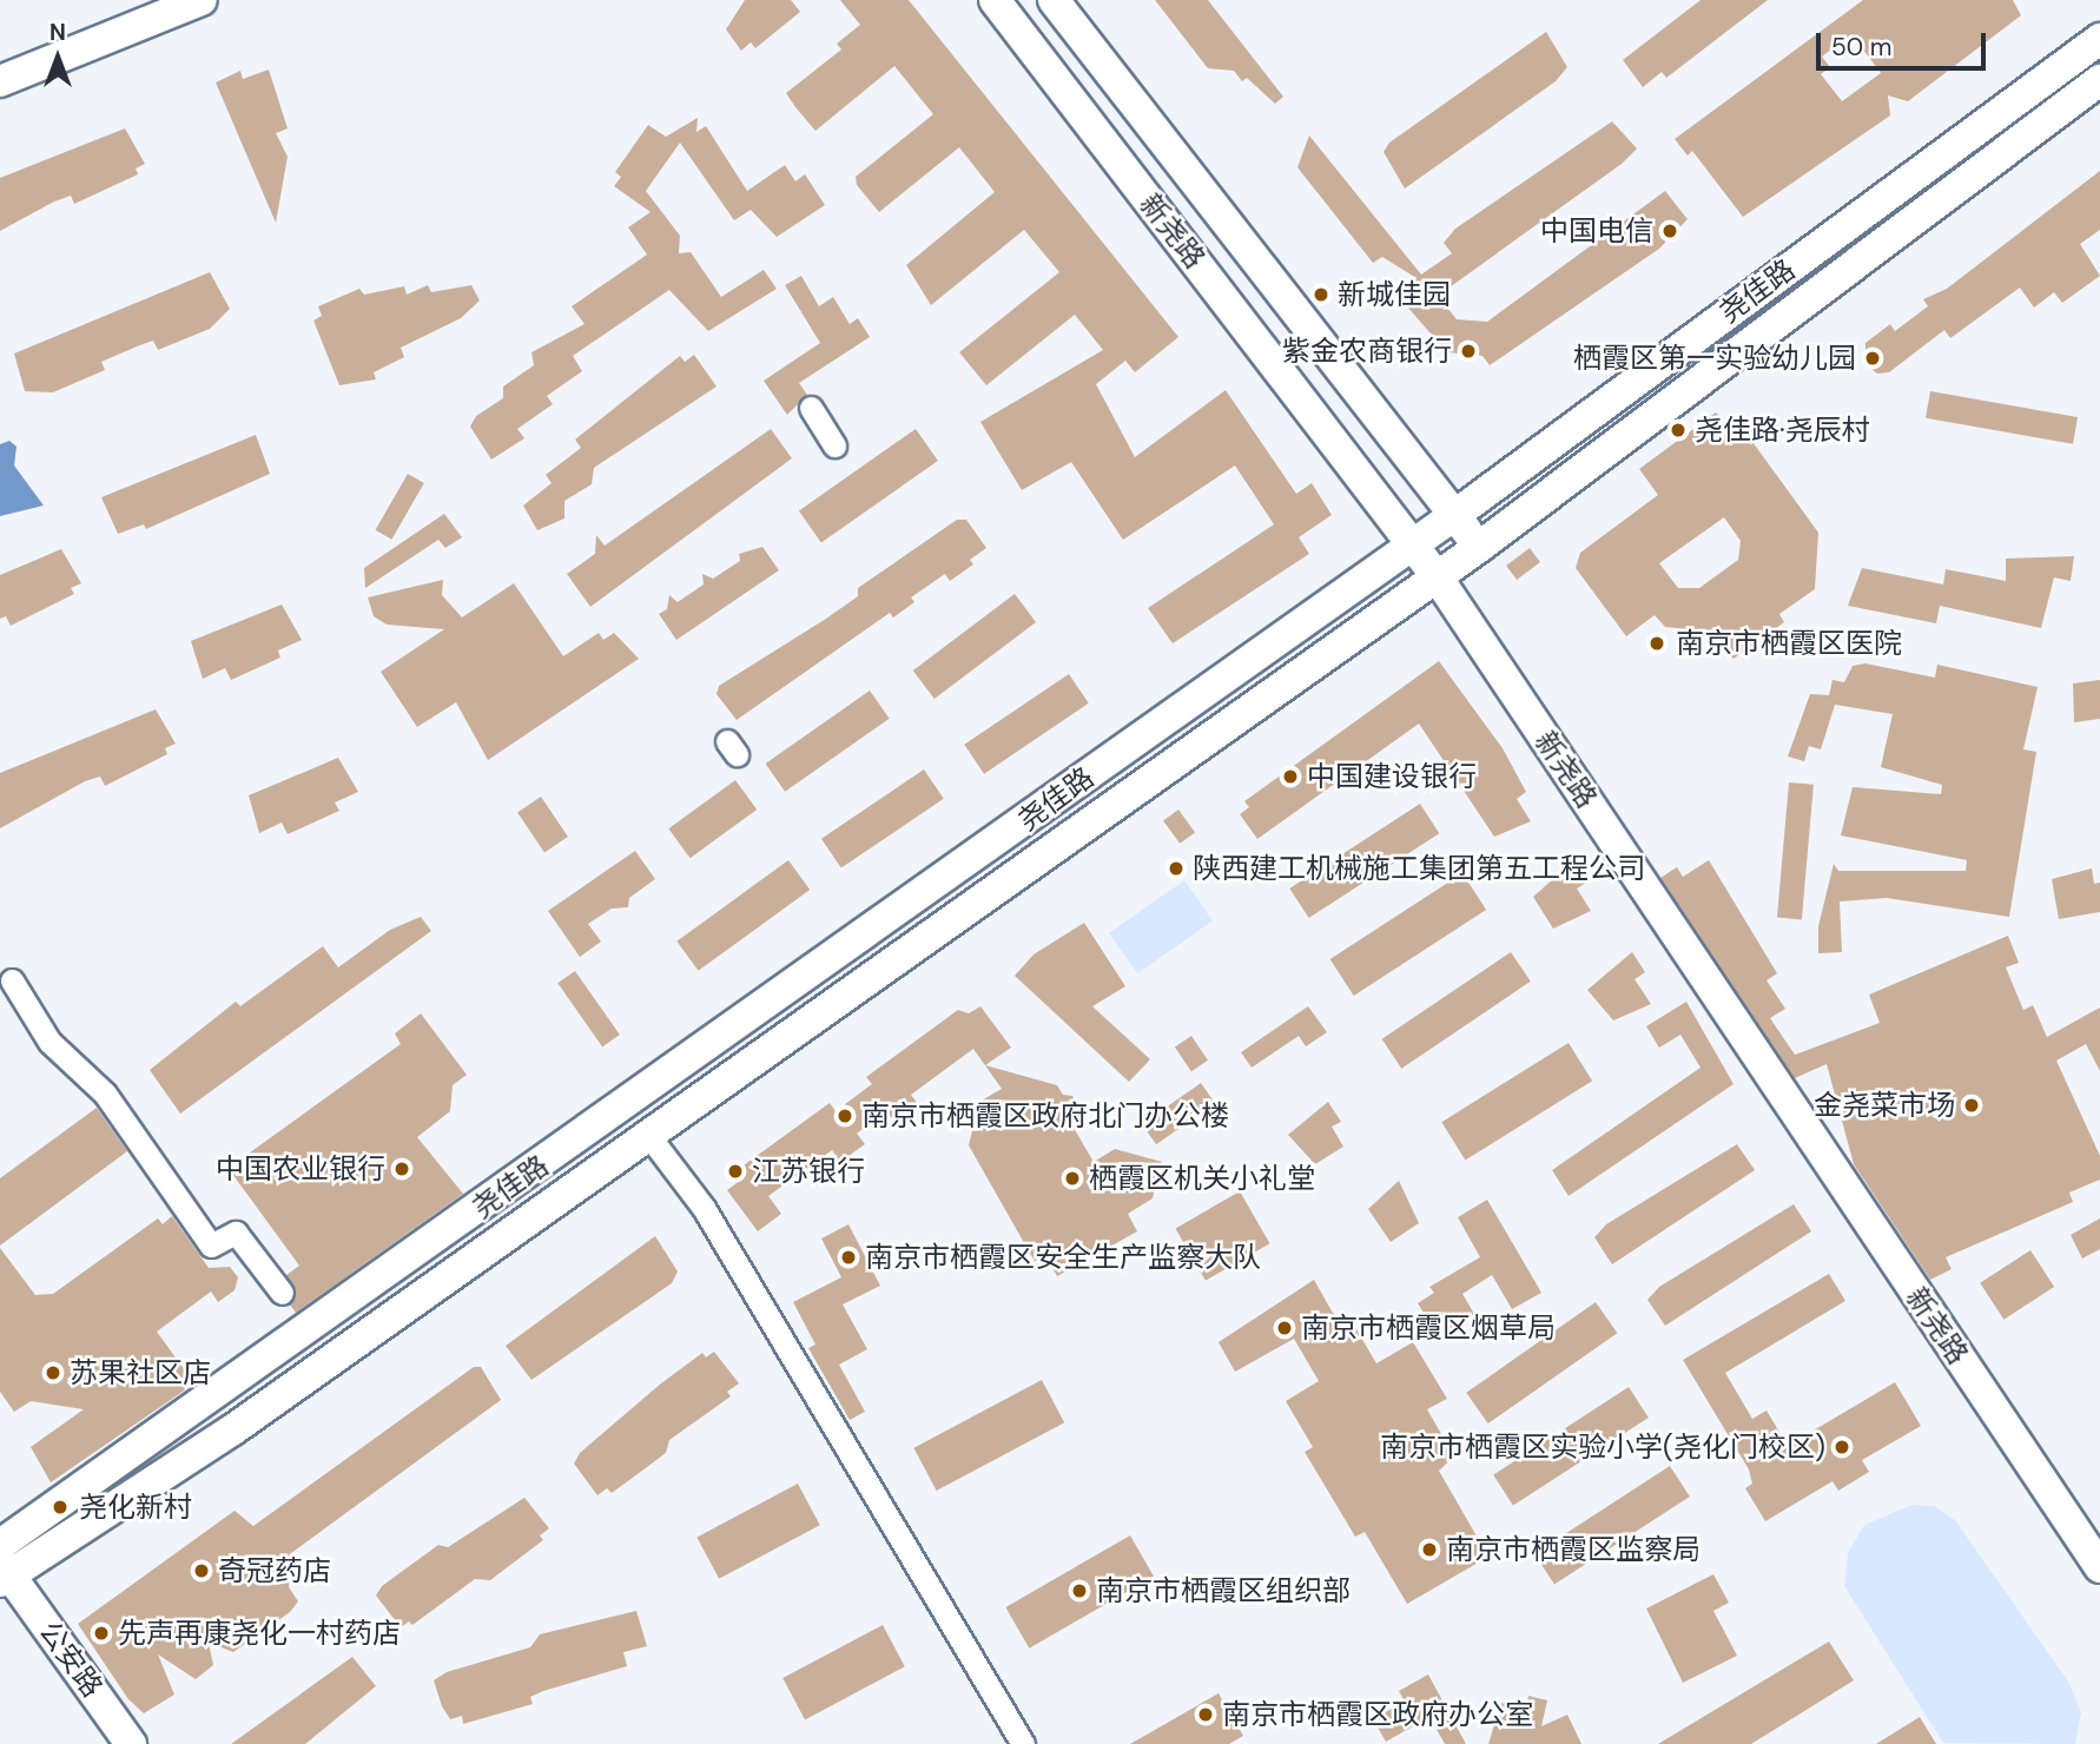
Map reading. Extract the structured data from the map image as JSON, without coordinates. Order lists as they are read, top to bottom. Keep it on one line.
{"streets":{"main road":["新尧路","尧佳路","公安路"]},"crossings":[["新尧路","尧佳路"],["尧佳路","公安路"]],"places":["中国电信","新城佳园","紫金农商银行","栖霞区第一实验幼儿园","尧佳路·尧辰村","南京市栖霞区医院","中国建设银行","陕西建工机械施工集团第五工程公司","金尧菜市场","南京市栖霞区政府北门办公楼","中国农业银行","江苏银行","栖霞区机关小礼堂","南京市栖霞区安全生产监察大队","南京市栖霞区烟草局","苏果社区店","南京市栖霞区实验小学(尧化门校区)","尧化新村","南京市栖霞区监察局","奇冠药店","南京市栖霞区组织部","先声再康尧化一村药店","南京市栖霞区政府办公室"],"scale_bar":"50 m","north":"top"}
